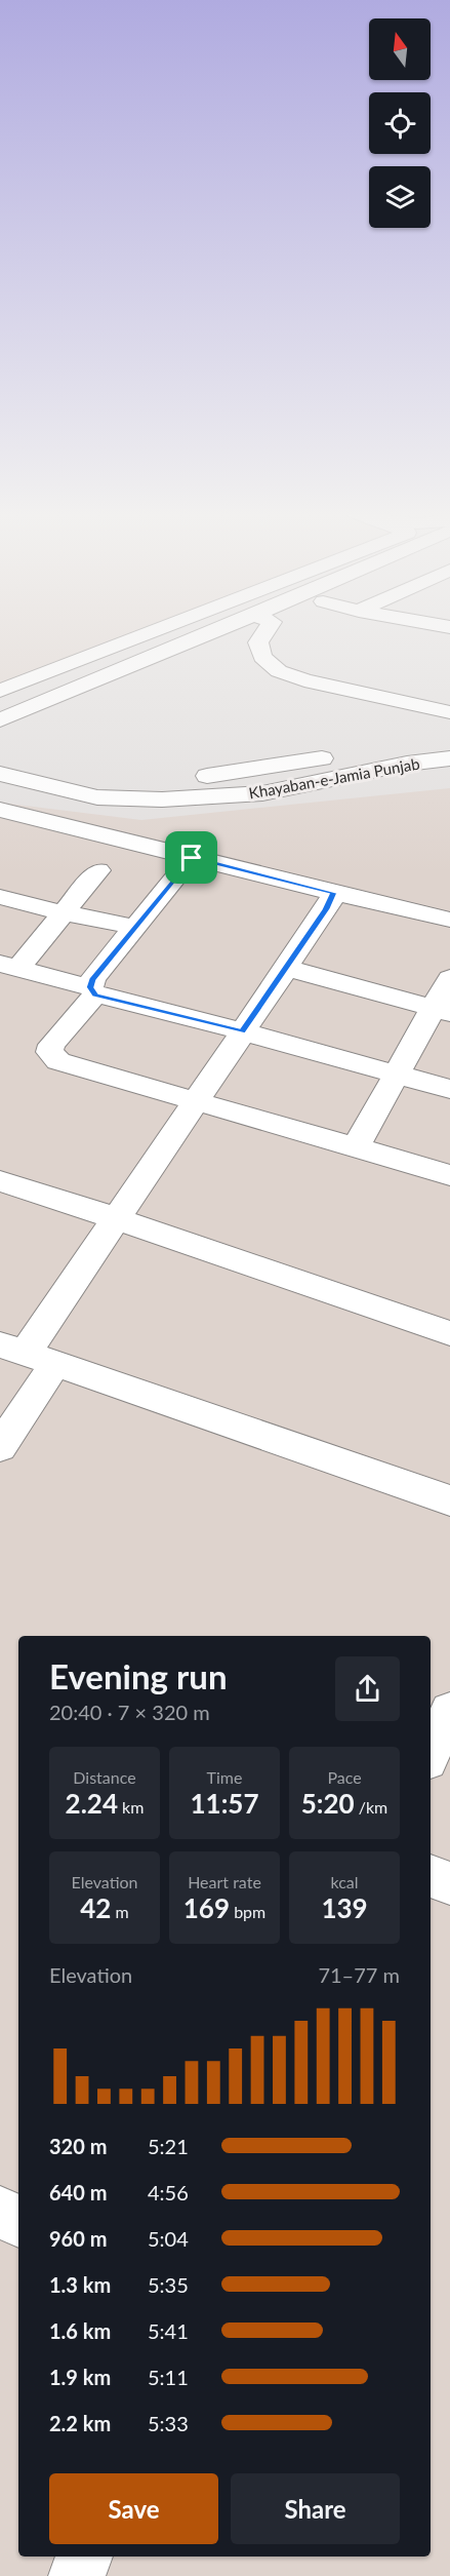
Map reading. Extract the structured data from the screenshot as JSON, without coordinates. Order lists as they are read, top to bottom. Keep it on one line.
{"streets":{"main road":["Khayaban-e-Jamia Punjab"]},"north":"top","page":{"heading":["Evening run","20:40 · 7 × 320 m"],"stats":[["Distance","2.24 km"],["Time","11:57"],["Pace","5:20 /km"],["Elevation","42 m"],["Heart rate","169 bpm"],["kcal","139"]],"chart":["Elevation","71–77 m"],"list":[{"name":"320 m","note":"5:21"},{"name":"640 m","note":"4:56"},{"name":"960 m","note":"5:04"},{"name":"1.3 km","note":"5:35"},{"name":"1.6 km","note":"5:41"},{"name":"1.9 km","note":"5:11"},{"name":"2.2 km","note":"5:33"}],"buttons":["Save","Share"]}}
